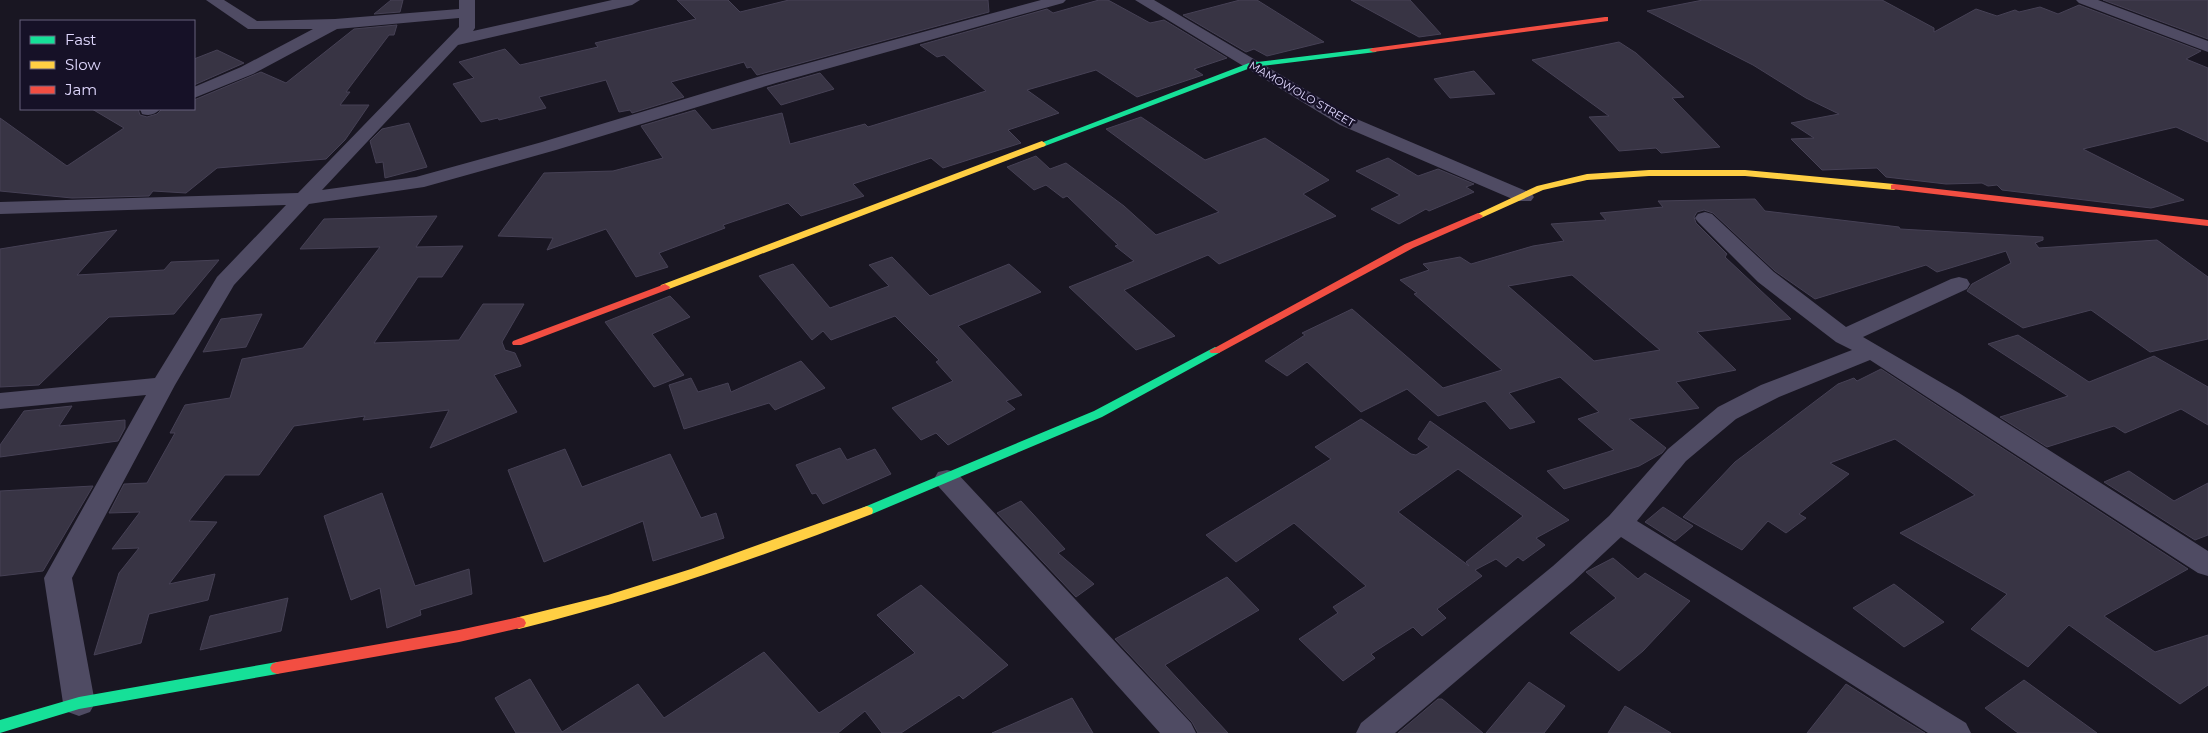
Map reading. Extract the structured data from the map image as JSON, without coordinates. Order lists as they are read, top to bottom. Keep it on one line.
{"streets":{"street":["MAMOWOLO STREET"]},"legend":["Fast","Slow","Jam"]}
